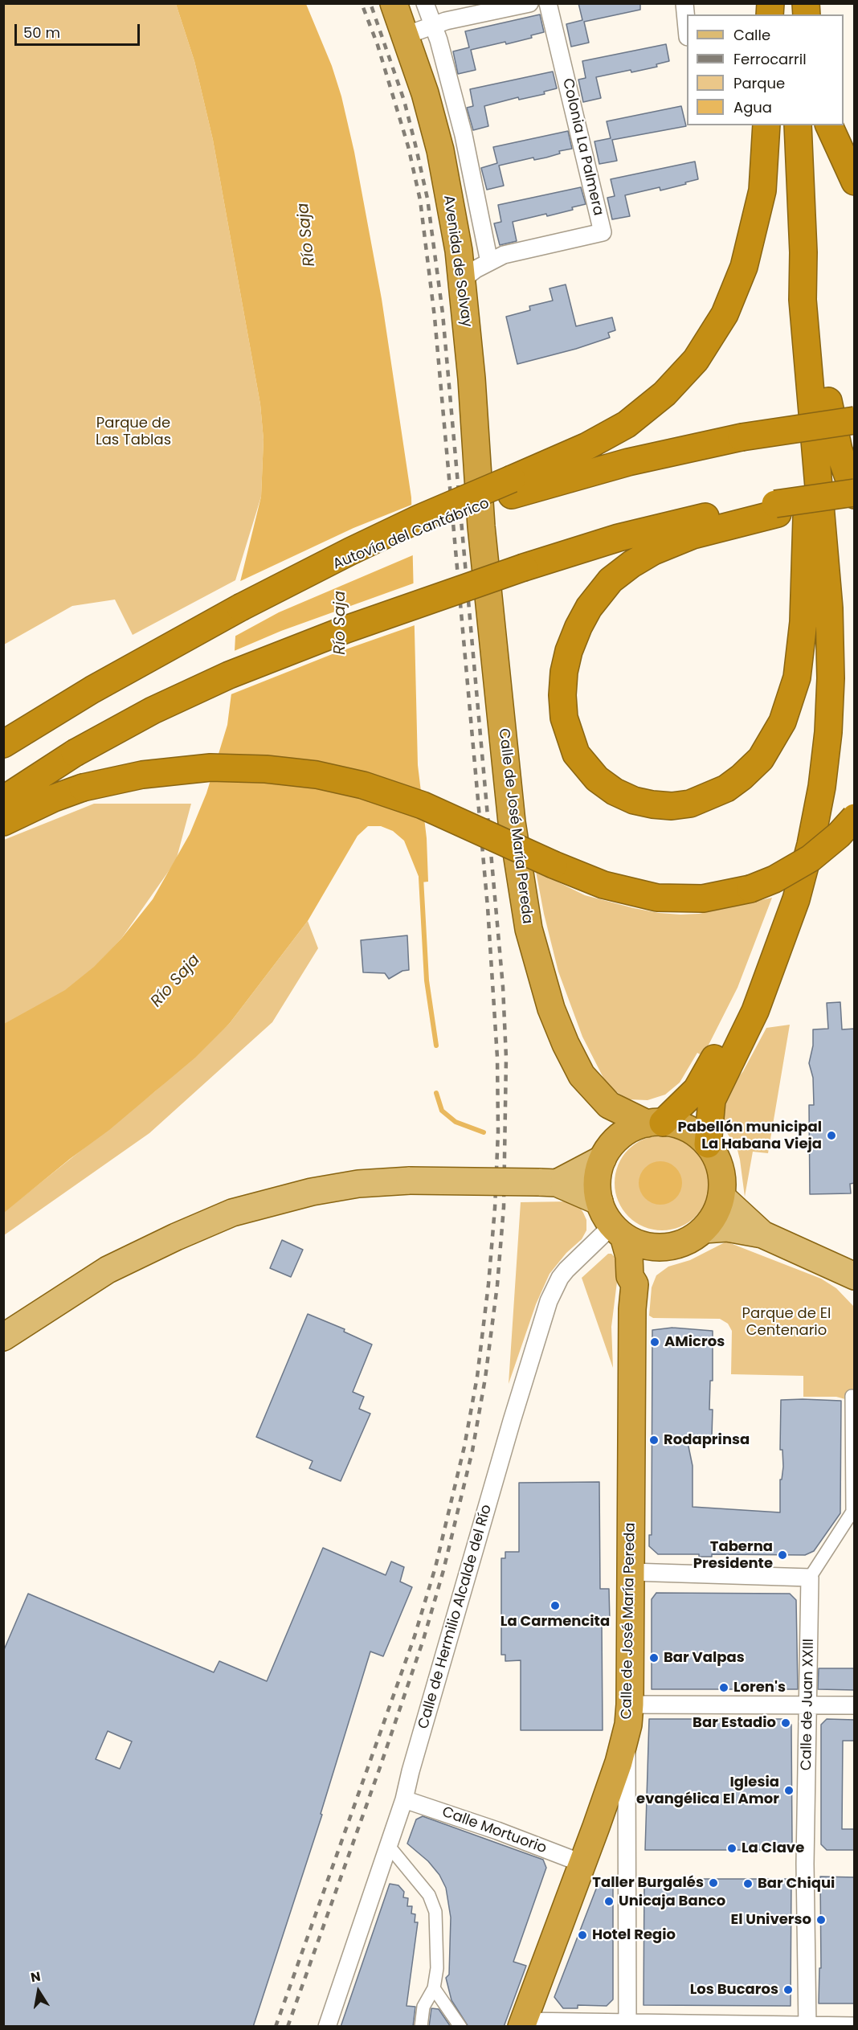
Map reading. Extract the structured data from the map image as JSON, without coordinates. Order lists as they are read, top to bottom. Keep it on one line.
{"streets":{"highway":["Avenida de Solvay","Calle de José María Pereda"],"street":["Colonia La Palmera","Calle de Hermilio Alcalde del Río","Calle de Juan XXIII","Calle Mortuorio"]},"crossings":[["Colonia La Palmera","Avenida de Solvay"],["Avenida de Solvay","Calle de José María Pereda"],["Calle de José María Pereda","Calle de Hermilio Alcalde del Río"],["Calle de José María Pereda","Calle Mortuorio"],["Calle de Hermilio Alcalde del Río","Calle Mortuorio"]],"water":["Río Saja"],"parks":["Parque de Las Tablas","Parque de El Centenario"],"places":["Pabellón municipal La Habana Vieja","AMicros","Rodaprinsa","Taberna Presidente","La Carmencita","Bar Valpas","Loren's","Bar Estadio","Iglesia evangélica El Amor","La Clave","Taller Burgalés","Bar Chiqui","Unicaja Banco","El Universo","Hotel Regio","Los Bucaros"],"legend":["Calle","Ferrocarril","Parque","Agua"],"scale_bar":"50 m","north":"top"}
